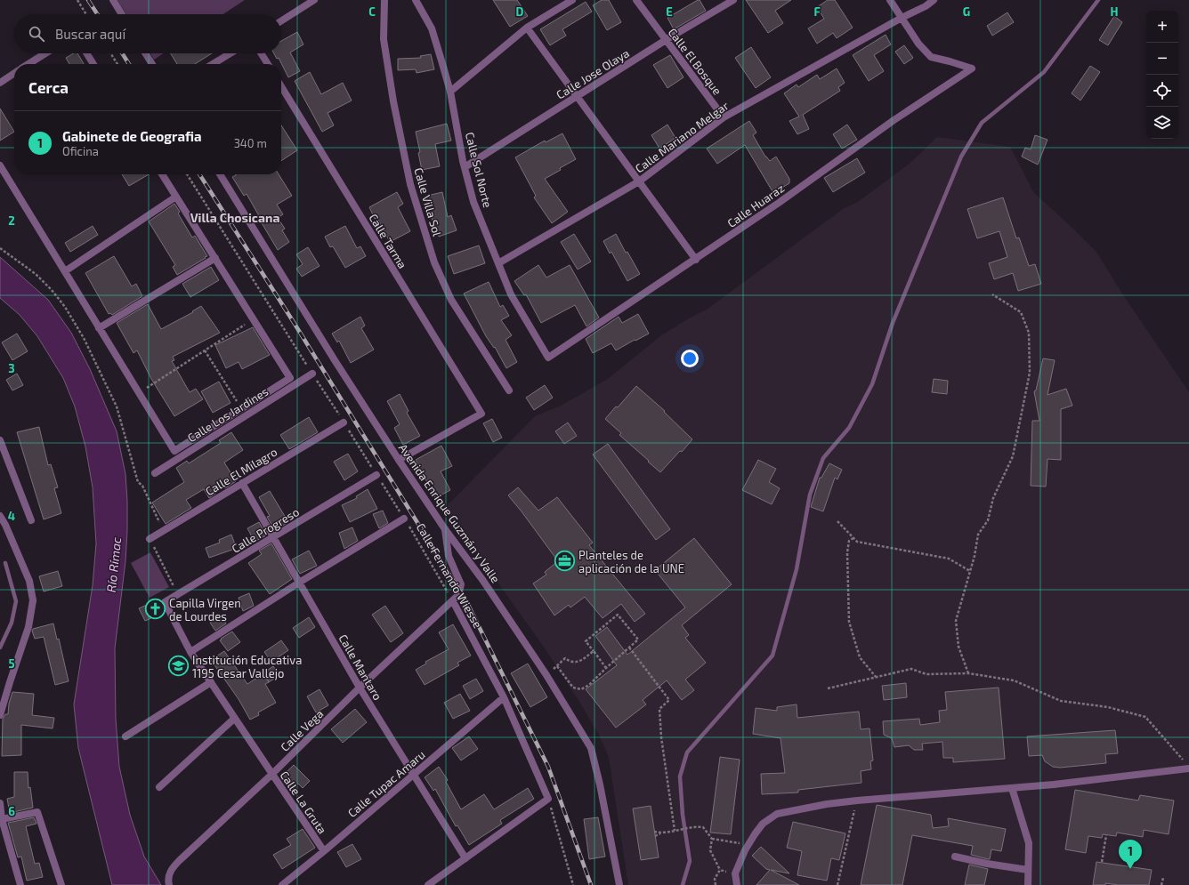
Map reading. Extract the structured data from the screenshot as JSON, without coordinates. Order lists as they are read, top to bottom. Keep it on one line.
{"streets":{"street":["Calle El Bosque","Calle Jose Olaya","Calle Mariano Melgar","Calle Sol Norte","Calle Villa Sol","Calle Huaraz","Calle Tarma","Calle Los Jardines","Calle El Milagro","Avenida Enrique Guzmán y Valle","Calle Progreso","Calle Fernando Wiesse","Calle Mantaro","Calle Vega","Calle Tupac Amaru","Calle La Gruta"]},"crossings":[["Calle El Bosque","Calle Jose Olaya"],["Calle El Bosque","Calle Mariano Melgar"],["Calle Jose Olaya","Calle Sol Norte"],["Calle Mariano Melgar","Calle Sol Norte"],["Calle Mariano Melgar","Calle Huaraz"],["Calle Sol Norte","Calle Huaraz"],["Calle Tarma","Avenida Enrique Guzmán y Valle"],["Calle Los Jardines","Calle Fernando Wiesse"],["Calle El Milagro","Calle Fernando Wiesse"],["Calle El Milagro","Calle Mantaro"],["Calle Progreso","Calle Fernando Wiesse"],["Calle Progreso","Calle Mantaro"],["Calle Progreso","Calle La Gruta"],["Calle Fernando Wiesse","Calle Vega"],["Calle Fernando Wiesse","Calle Tupac Amaru"],["Calle Mantaro","Calle Vega"],["Calle Mantaro","Calle Tupac Amaru"],["Calle Vega","Calle La Gruta"],["Calle Tupac Amaru","Calle La Gruta"]],"districts":["Villa Chosicana"],"water":["Río Rímac"],"places":{"office":["Planteles de aplicación de la UNE"],"church":["Capilla Virgen de Lourdes"],"school or university":["Institución Educativa 1195 Cesar Vallejo"]},"page":{"map_buttons":["+","−"],"search":"Buscar aquí","heading":"Cerca","list":[{"mark":"1","name":"Gabinete de Geografia","note":"Oficina","value":"340 m"}],"pins":"1"},"grid":{"columns":["C","D","E","F","G","H"],"rows":["2","3","4","5","6"]}}
